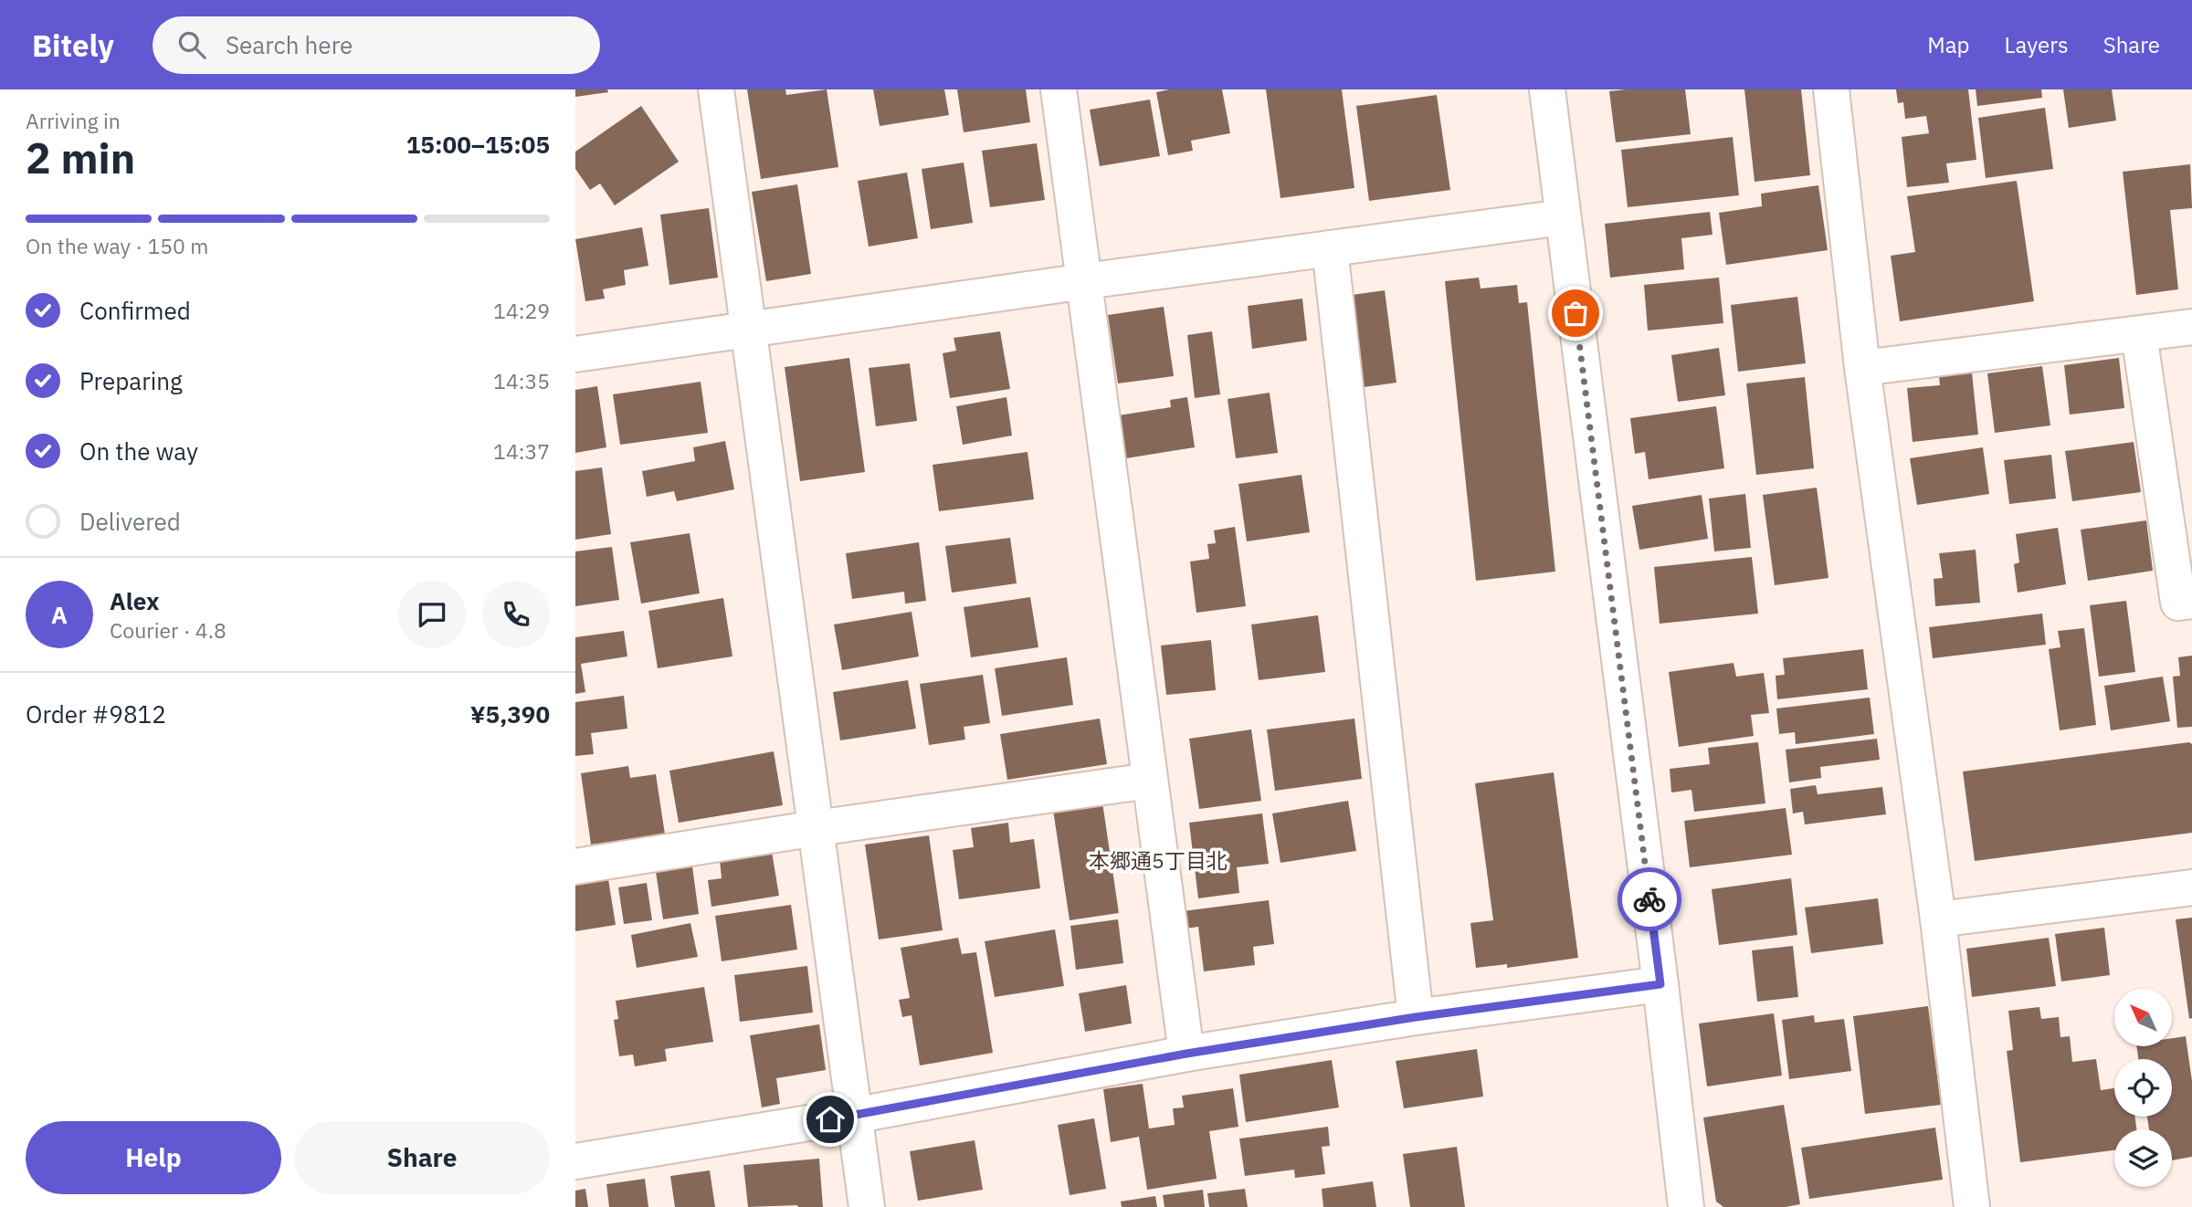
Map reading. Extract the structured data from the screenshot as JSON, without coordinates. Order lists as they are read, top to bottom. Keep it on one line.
{"districts":["本郷通5丁目北"],"north":"top left","page":{"header":"Bitely","search":"Search here","nav":["Map","Layers","Share"],"heading":["2 min","Arriving in","15:00–15:05"],"panel":["Alex","Courier · 4.8","Order #9812","¥5,390"],"bar":"On the way · 150 m","list":[["Confirmed","14:29"],["Preparing","14:35"],["On the way","14:37"],"Delivered"],"round":"A","buttons":["Help","Share"]}}
